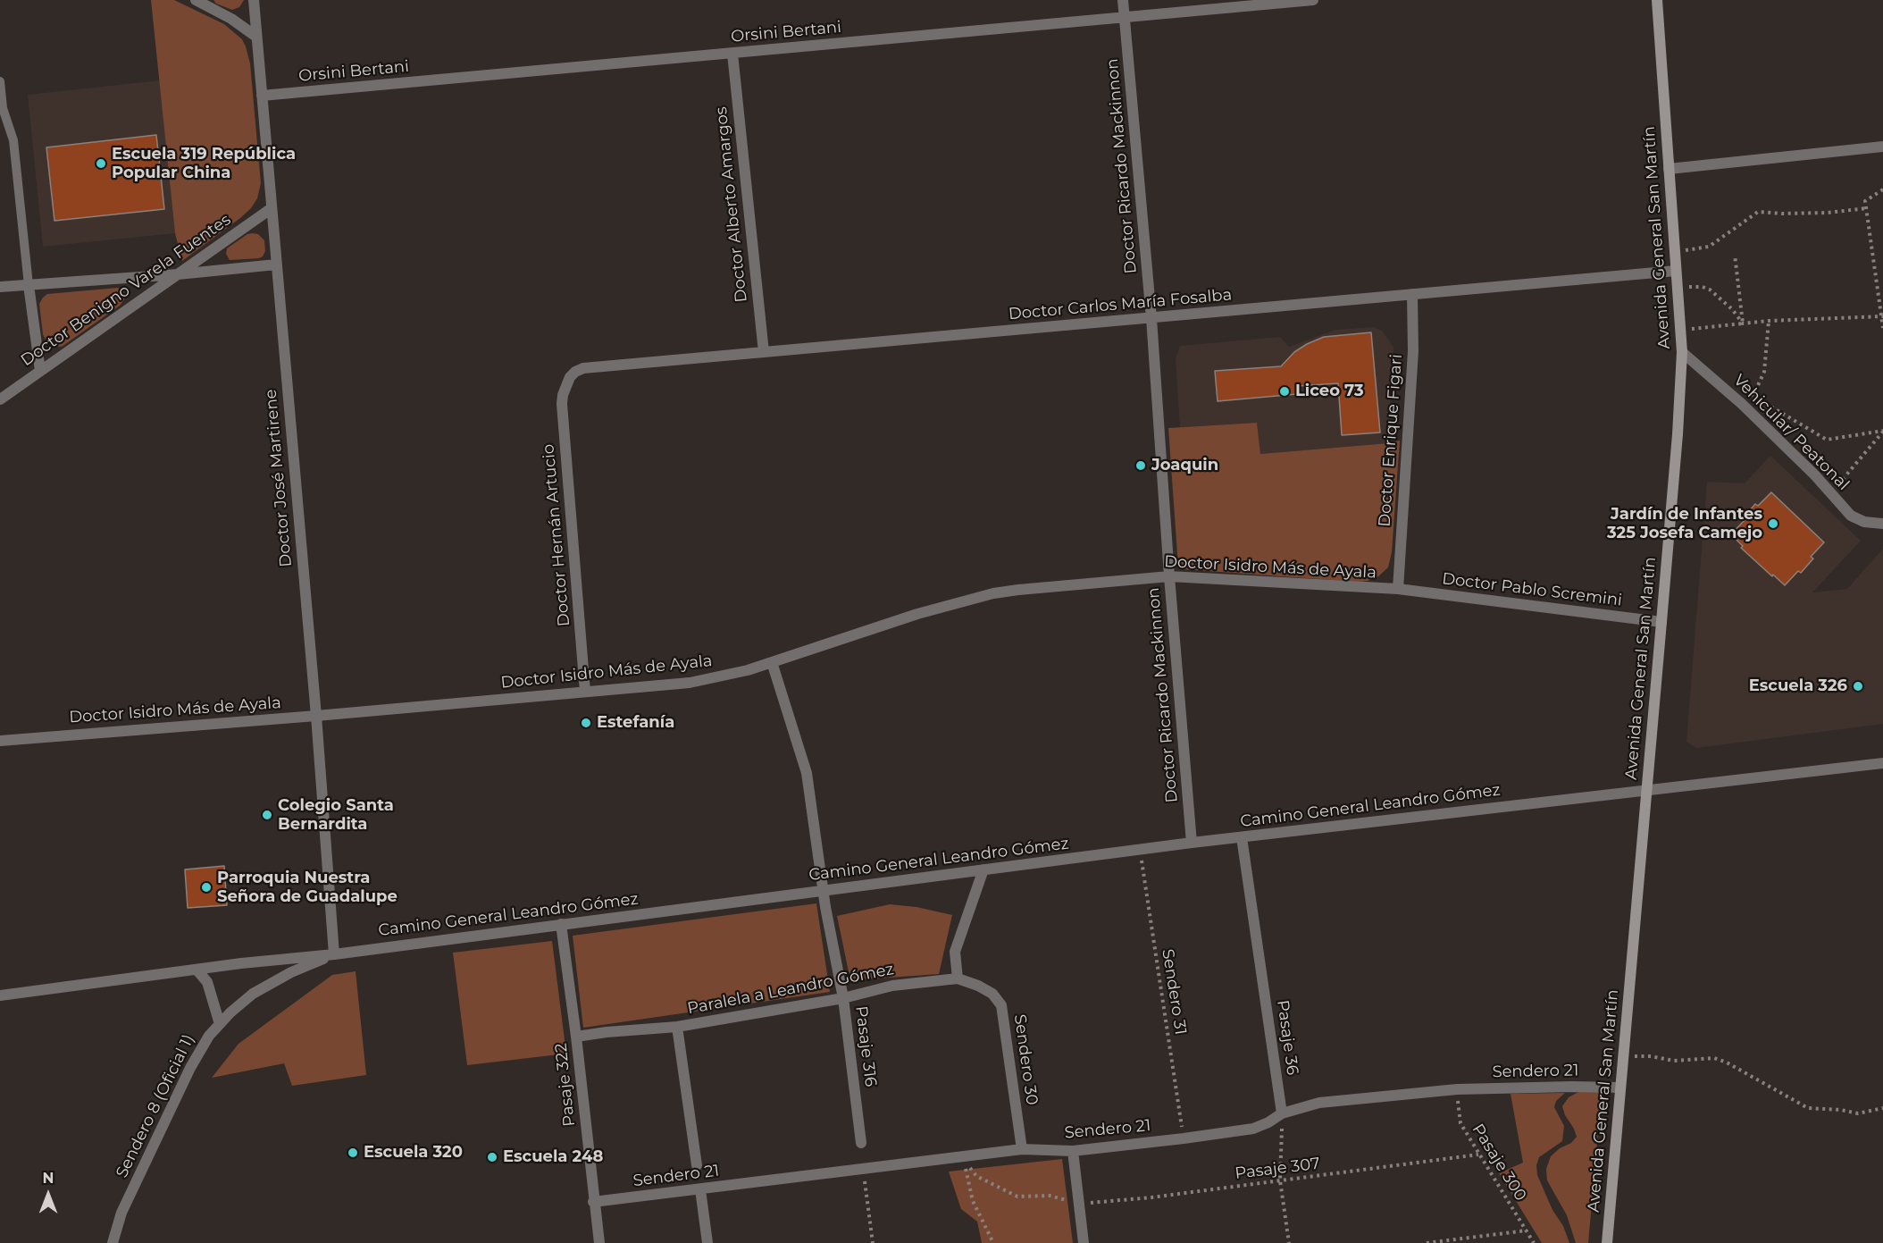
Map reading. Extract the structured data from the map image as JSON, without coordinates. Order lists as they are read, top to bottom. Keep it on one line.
{"streets":{"main road":["Avenida General San Martín"],"street":["Orsini Bertani","Doctor Ricardo Mackinnon","Doctor Alberto Amargos","Doctor Benigno Varela Fuentes","Doctor Carlos María Fosalba","Vehicular/ Peatonal","Doctor Enrique Figari","Doctor José Martirene","Doctor Hernán Artucio","Doctor Isidro Más de Ayala","Doctor Pablo Scremini","Camino General Leandro Gómez","Paralela a Leandro Gómez","Pasaje 36","Pasaje 316","Sendero 30","Sendero 21","Pasaje 322","Sendero 8 (Oficial 1)"],"path":["Sendero 31","Pasaje 300","Pasaje 307"]},"crossings":[["Orsini Bertani","Doctor Ricardo Mackinnon"],["Orsini Bertani","Doctor Alberto Amargos"],["Orsini Bertani","Doctor José Martirene"],["Doctor Ricardo Mackinnon","Doctor Carlos María Fosalba"],["Doctor Ricardo Mackinnon","Doctor Isidro Más de Ayala"],["Doctor Ricardo Mackinnon","Camino General Leandro Gómez"],["Doctor Alberto Amargos","Doctor Carlos María Fosalba"],["Avenida General San Martín","Doctor Carlos María Fosalba"],["Avenida General San Martín","Vehicular/ Peatonal"],["Avenida General San Martín","Doctor Pablo Scremini"],["Avenida General San Martín","Camino General Leandro Gómez"],["Avenida General San Martín","Sendero 21"],["Doctor Benigno Varela Fuentes","Doctor José Martirene"],["Doctor Carlos María Fosalba","Doctor Enrique Figari"],["Doctor Carlos María Fosalba","Doctor Hernán Artucio"],["Doctor Enrique Figari","Doctor Isidro Más de Ayala"],["Doctor Enrique Figari","Doctor Pablo Scremini"],["Doctor José Martirene","Doctor Isidro Más de Ayala"],["Doctor José Martirene","Camino General Leandro Gómez"],["Doctor José Martirene","Sendero 8 (Oficial 1)"],["Doctor Hernán Artucio","Doctor Isidro Más de Ayala"],["Doctor Isidro Más de Ayala","Doctor Pablo Scremini"],["Doctor Isidro Más de Ayala","Pasaje 316"],["Camino General Leandro Gómez","Sendero 31"],["Camino General Leandro Gómez","Pasaje 36"],["Camino General Leandro Gómez","Pasaje 316"],["Camino General Leandro Gómez","Pasaje 322"],["Camino General Leandro Gómez","Sendero 8 (Oficial 1)"],["Paralela a Leandro Gómez","Pasaje 316"],["Paralela a Leandro Gómez","Sendero 30"],["Paralela a Leandro Gómez","Pasaje 322"],["Sendero 31","Sendero 21"],["Pasaje 36","Sendero 21"],["Sendero 30","Sendero 21"],["Sendero 21","Pasaje 322"],["Sendero 21","Pasaje 300"],["Pasaje 300","Pasaje 307"]],"places":["Escuela 319 República Popular China","Liceo 73","Joaquin","Jardín de Infantes 325 Josefa Camejo","Escuela 326","Estefanía","Colegio Santa Bernardita","Parroquia Nuestra Señora de Guadalupe","Escuela 320","Escuela 248"],"north":"top"}
